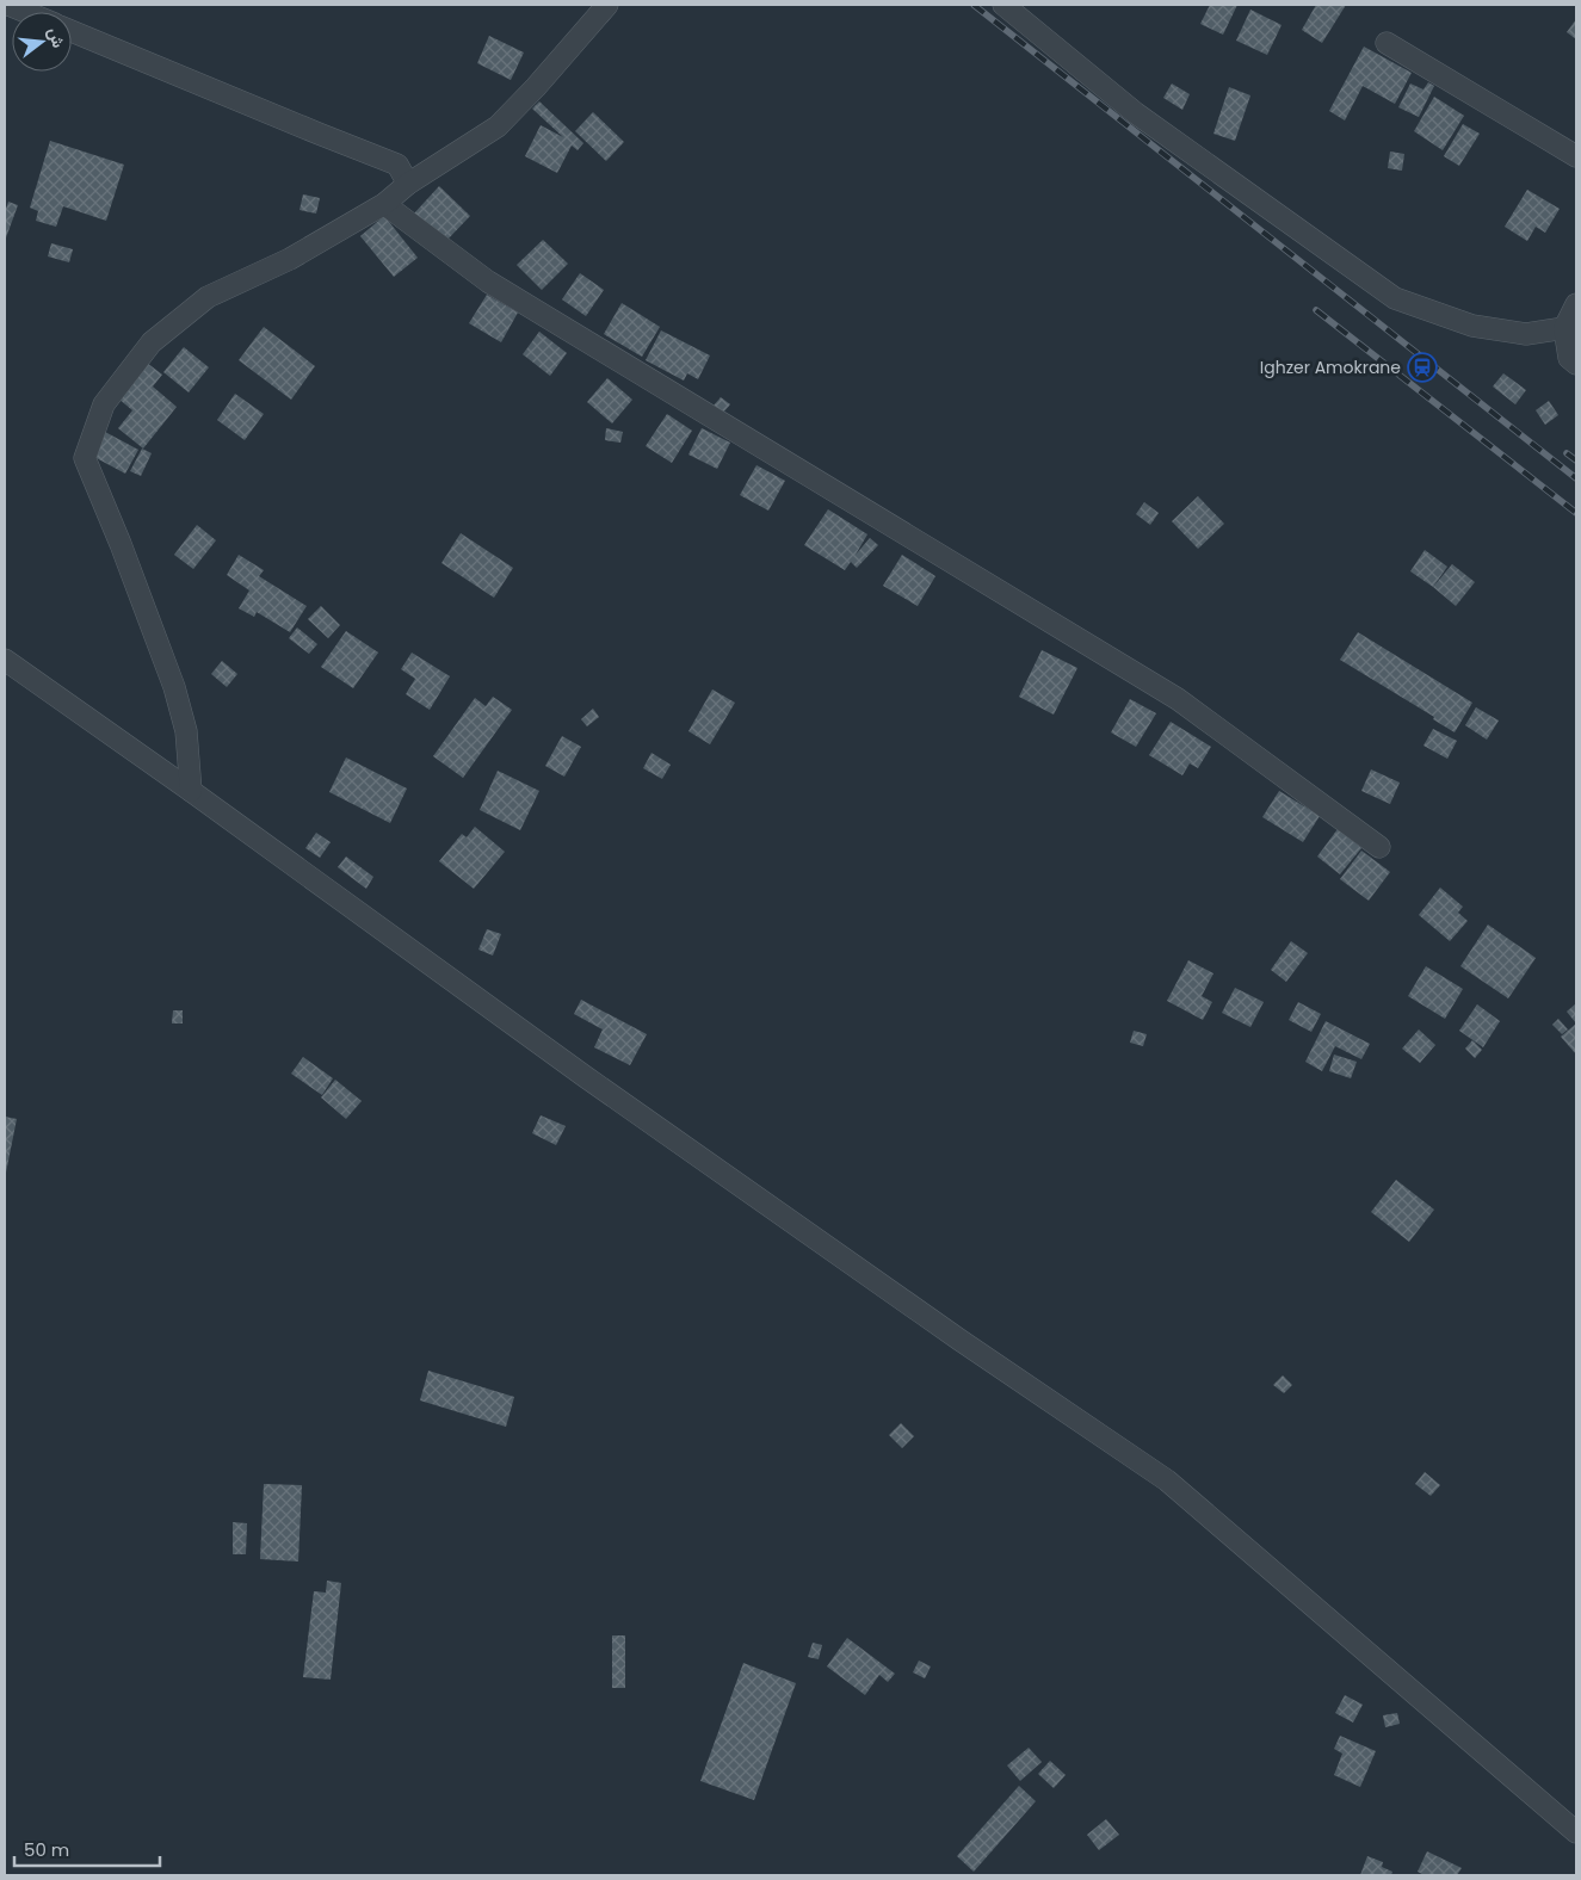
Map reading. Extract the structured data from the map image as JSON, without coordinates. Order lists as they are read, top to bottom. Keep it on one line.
{"places":{"station":["Ighzer Amokrane"]},"scale_bar":"50 m","north":"right"}
